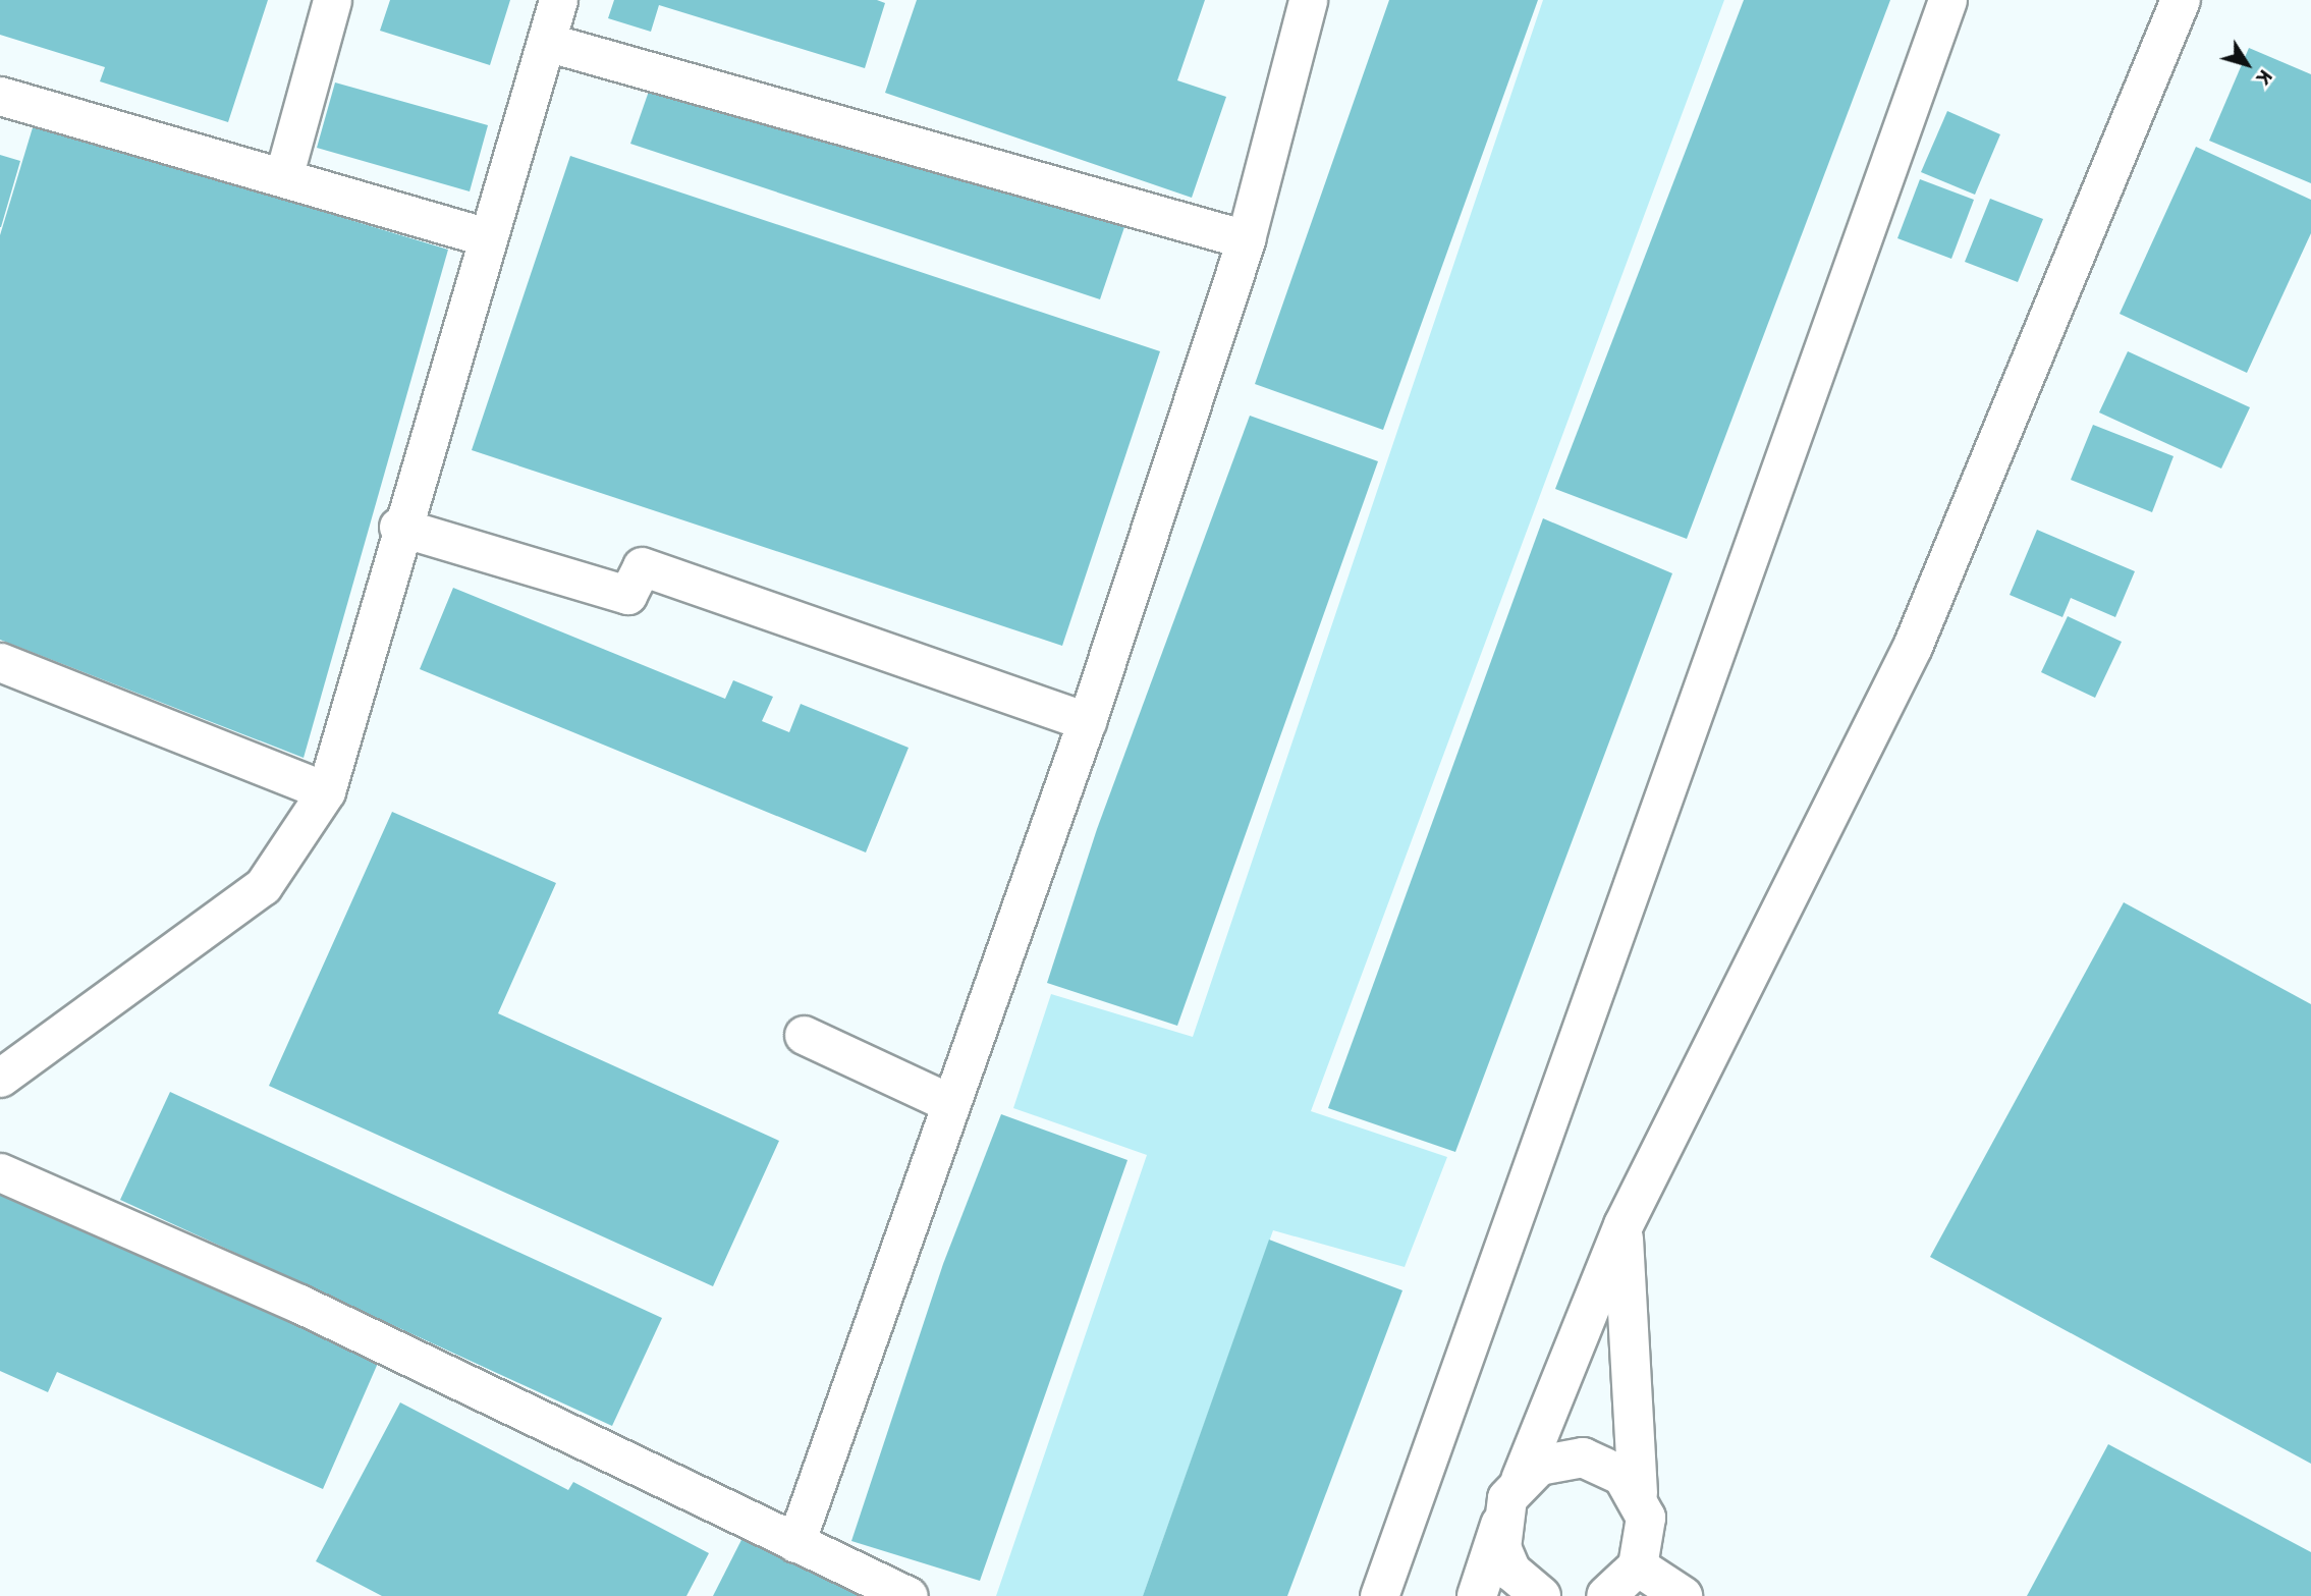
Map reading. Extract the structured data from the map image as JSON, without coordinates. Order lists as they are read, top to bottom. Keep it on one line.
{"north":"bottom right"}
